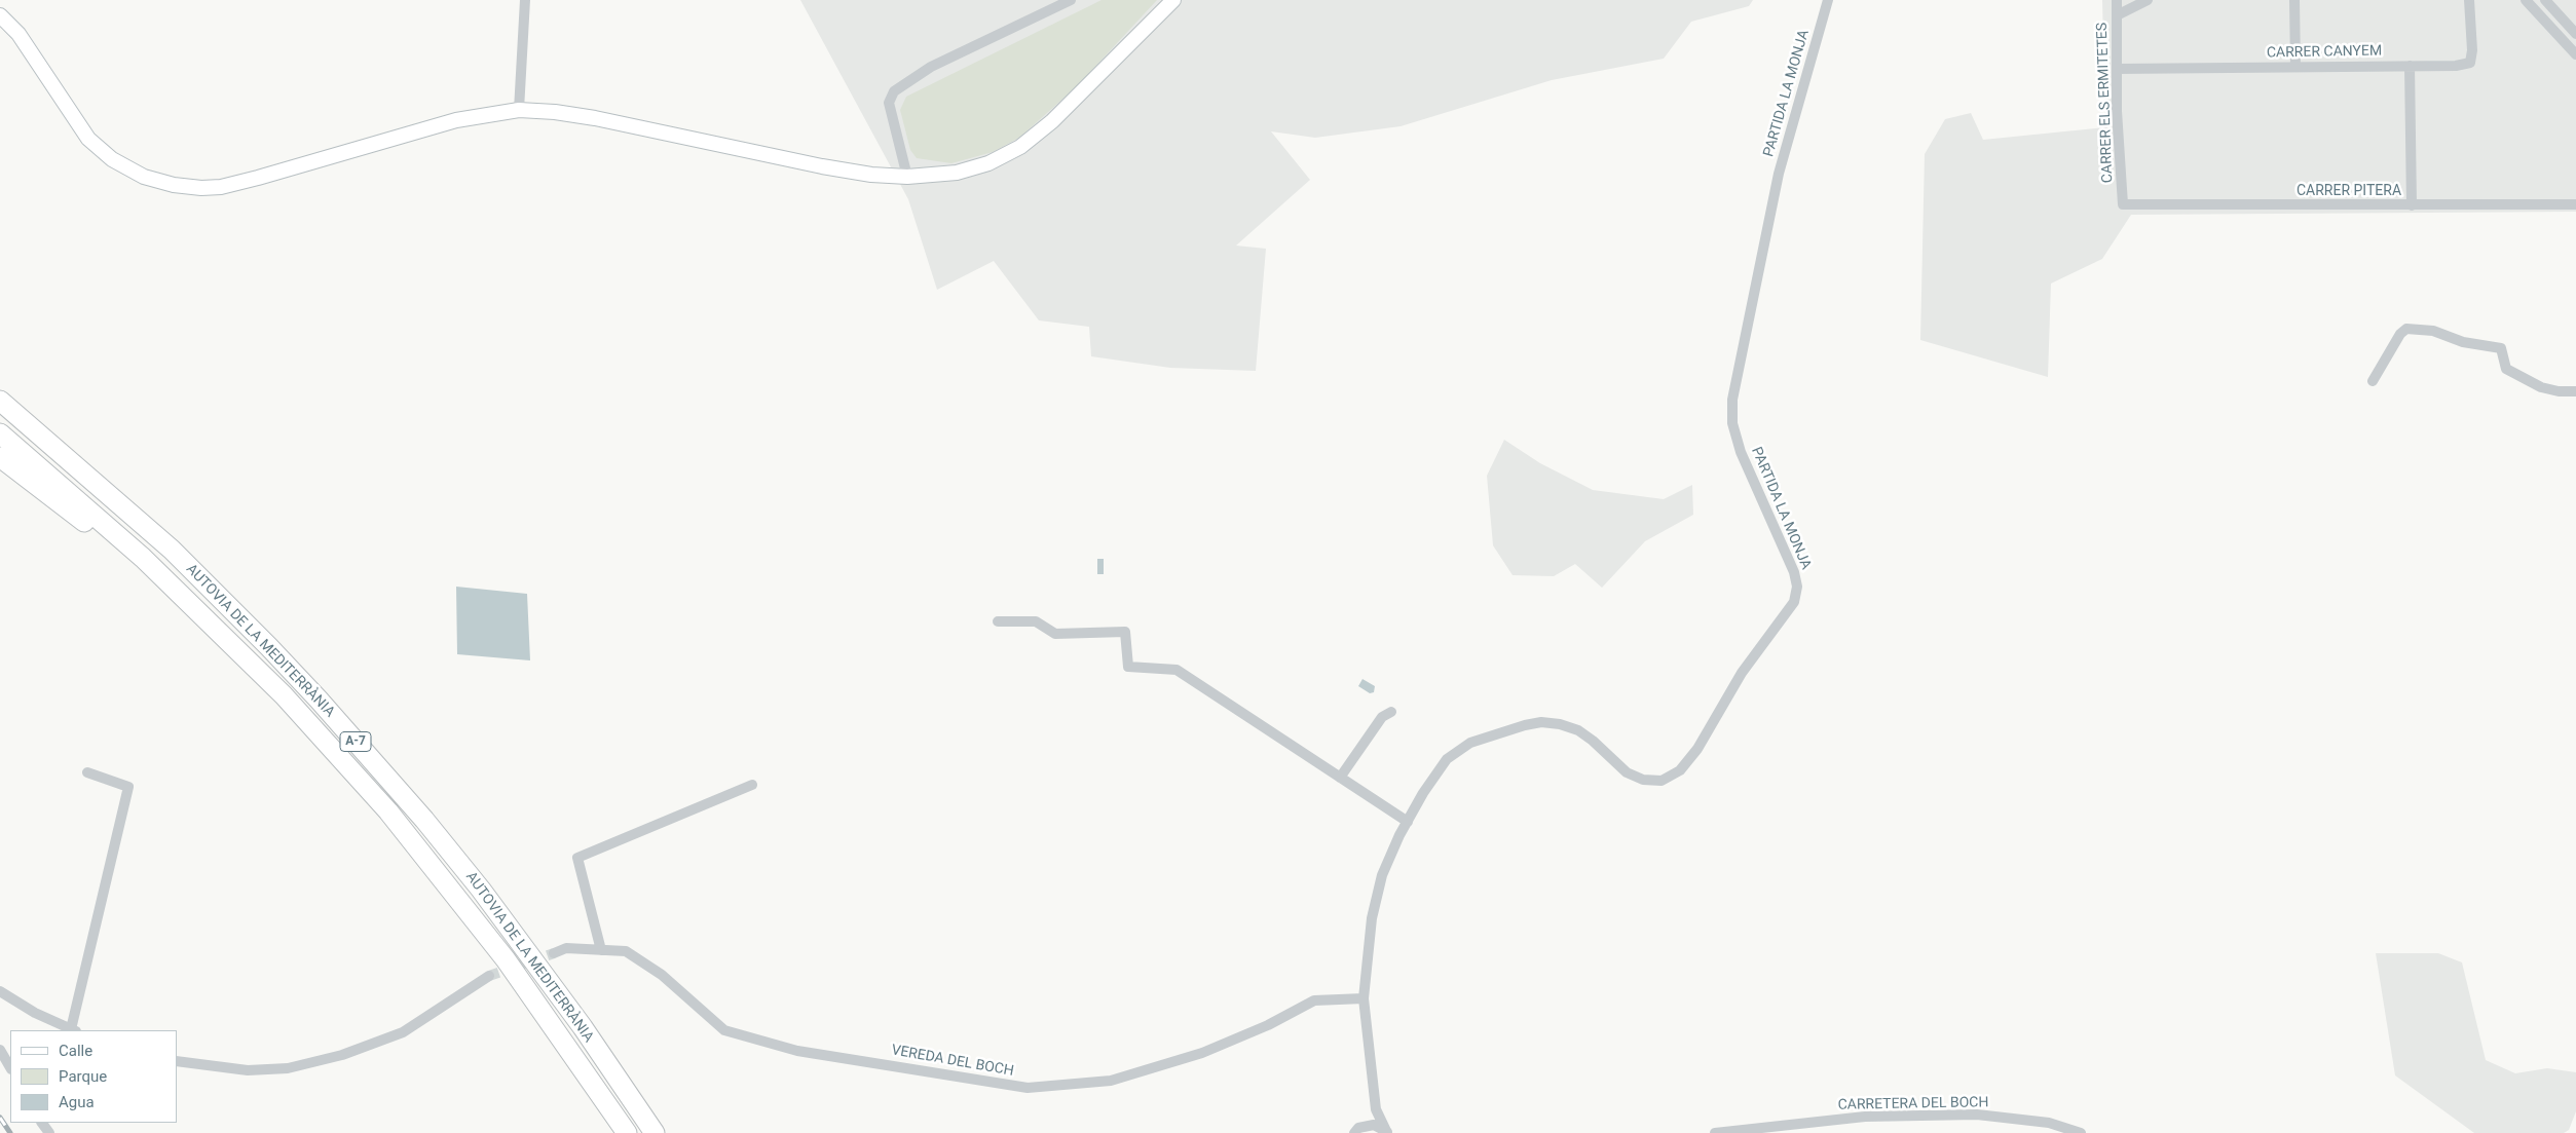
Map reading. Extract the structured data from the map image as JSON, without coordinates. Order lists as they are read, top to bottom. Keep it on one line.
{"streets":{"highway":["AUTOVIA DE LA MEDITERRÀNIA","A-7"],"street":["CARRER CANYEM","PARTIDA LA MONJA","CARRER ELS ERMITETES","CARRER PITERA","VEREDA DEL BOCH","CARRETERA DEL BOCH"]},"crossings":[["CARRER CANYEM","CARRER ELS ERMITETES"],["PARTIDA LA MONJA","VEREDA DEL BOCH"],["CARRER ELS ERMITETES","CARRER PITERA"]],"legend":["Calle","Parque","Agua"]}
